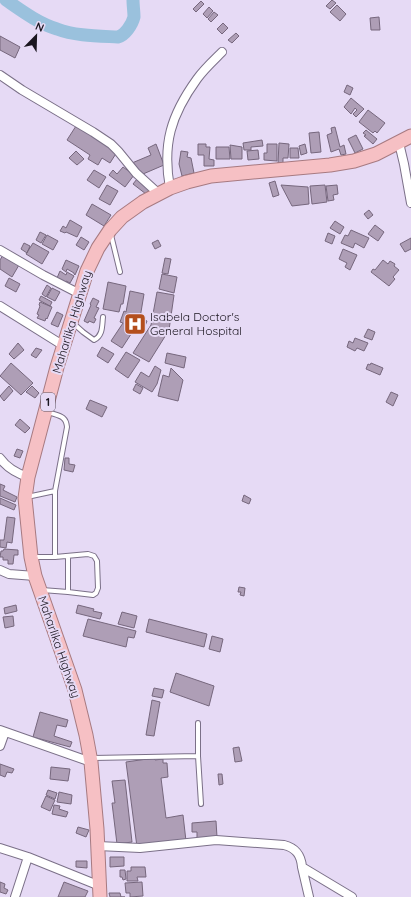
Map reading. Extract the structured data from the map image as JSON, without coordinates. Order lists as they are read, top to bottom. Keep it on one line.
{"streets":{"highway":["Maharlika Highway","1"]},"places":{"hospital":["Isabela Doctor's General Hospital"]},"north":"top right"}
